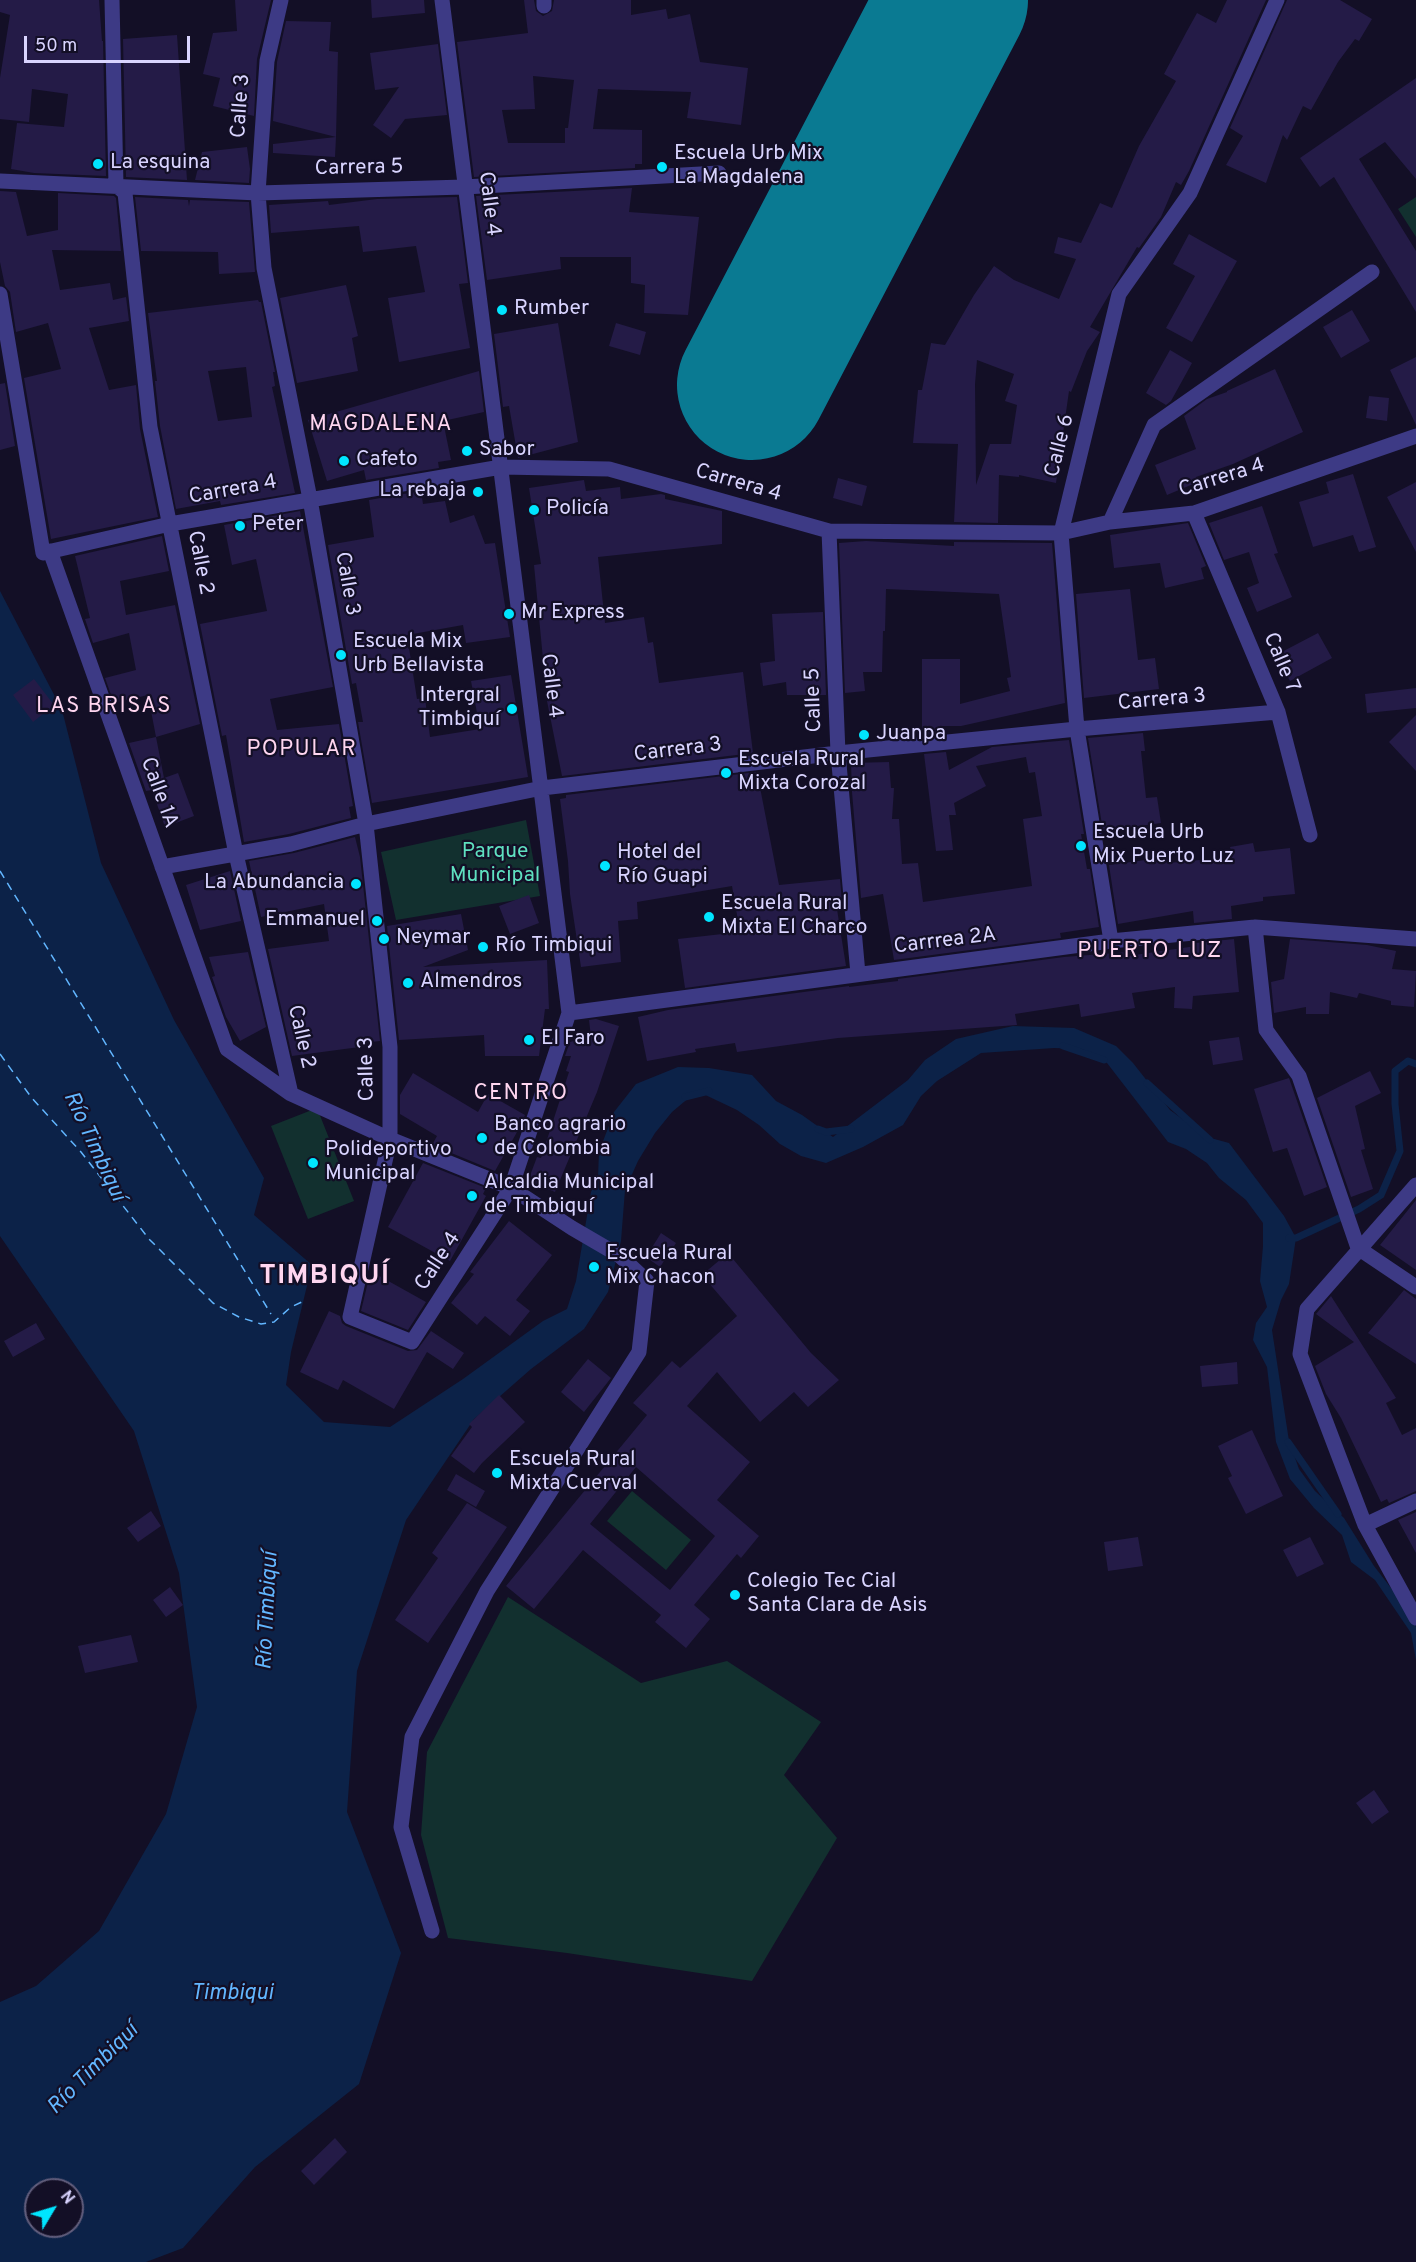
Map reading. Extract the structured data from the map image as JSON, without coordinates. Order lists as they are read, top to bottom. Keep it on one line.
{"streets":{"street":["Calle 3","Carrera 5","Calle 4","Calle 6","Carrera 4","Calle 2","Calle 7","Calle 5","Carrera 3","Calle 1A","Carrrea 2A"]},"crossings":[["Calle 3","Carrera 5"],["Calle 3","Calle 4"],["Calle 3","Carrera 4"],["Calle 3","Carrera 3"],["Carrera 5","Calle 4"],["Carrera 5","Calle 2"],["Calle 4","Carrera 4"],["Calle 4","Carrera 3"],["Calle 4","Carrrea 2A"],["Calle 6","Carrera 4"],["Calle 6","Carrera 3"],["Calle 6","Carrrea 2A"],["Carrera 4","Calle 2"],["Carrera 4","Calle 7"],["Carrera 4","Calle 5"],["Carrera 4","Calle 1A"],["Calle 2","Carrera 3"],["Calle 2","Calle 1A"],["Calle 7","Carrera 3"],["Calle 5","Carrera 3"],["Calle 5","Carrrea 2A"],["Carrera 3","Calle 1A"]],"districts":["MAGDALENA","LAS BRISAS","POPULAR","PUERTO LUZ","CENTRO","TIMBIQUÍ"],"water":["Río Timbiquí","Timbiqui"],"parks":["Parque Municipal"],"places":["La esquina","Escuela Urb Mix La Magdalena","Rumber","Sabor","Cafeto","La rebaja","Policía","Peter","Mr Express","Escuela Mix Urb Bellavista","Intergral Timbiquí","Juanpa","Escuela Rural Mixta Corozal","Escuela Urb Mix Puerto Luz","Hotel del Río Guapi","La Abundancia","Escuela Rural Mixta El Charco","Emmanuel","Neymar","Río Timbiqui","Almendros","El Faro","Banco agrario de Colombia","Polideportivo Municipal","Alcaldia Municipal de Timbiquí","Escuela Rural Mix Chacon","Escuela Rural Mixta Cuerval","Colegio Tec Cial Santa Clara de Asis"],"scale_bar":"50 m","north":"top right"}
